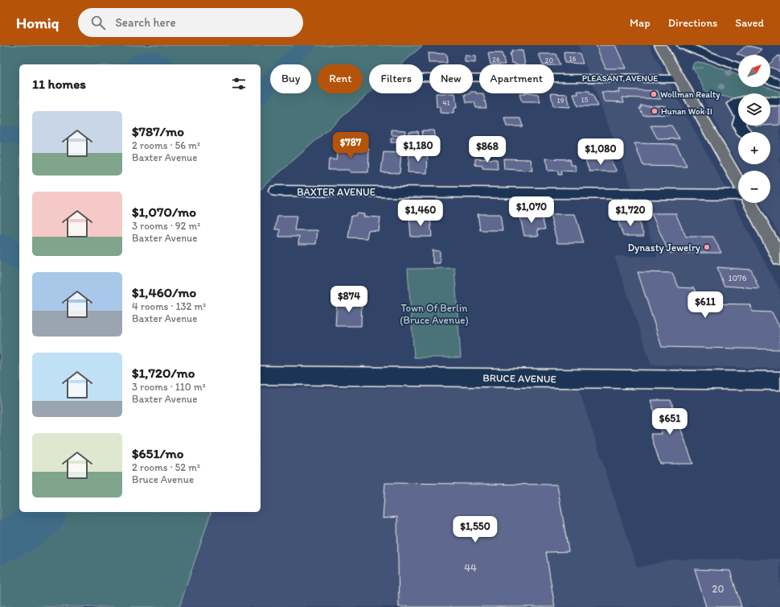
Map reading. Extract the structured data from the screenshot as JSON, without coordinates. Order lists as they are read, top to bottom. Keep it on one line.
{"streets":{"street":["PLEASANT AVENUE","BAXTER AVENUE","BRUCE AVENUE"]},"parks":["Town Of Berlin (Bruce Avenue)"],"places":["Wollman Realty","Hunan Wok II","Dynasty Jewelry"],"house_numbers":["16","26","20","15","19","41","1076","44","20"],"north":"top right","page":{"header":"Homiq","search":"Search here","nav":["Map","Directions","Saved"],"map_buttons":["+","−"],"chip":["Buy","Rent","Filters","New","Apartment"],"heading":"11 homes","list":[{"name":"$787/mo","note":"2 rooms · 56 m² · Baxter Avenue"},{"name":"$1,070/mo","note":"3 rooms · 92 m² · Baxter Avenue"},{"name":"$1,460/mo","note":"4 rooms · 132 m² · Baxter Avenue"},{"name":"$1,720/mo","note":"3 rooms · 110 m² · Baxter Avenue"},{"name":"$651/mo","note":"2 rooms · 52 m² · Bruce Avenue"}],"price":["$787","$1,180","$868","$1,080","$1,070","$1,460","$1,720","$874","$611","$651","$1,550"]}}
